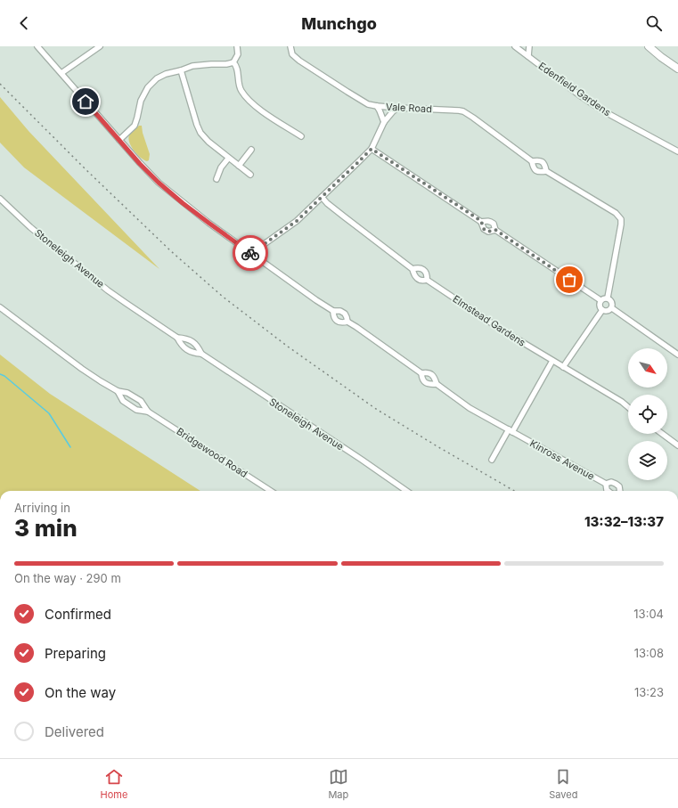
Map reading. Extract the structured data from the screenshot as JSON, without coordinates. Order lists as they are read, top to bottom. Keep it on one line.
{"streets":{"street":["Edenfield Gardens","Vale Road","Stoneleigh Avenue","Elmstead Gardens","Bridgewood Road","Kinross Avenue"]},"north":"bottom right","page":{"header":"Munchgo","heading":["3 min","Arriving in","13:32–13:37"],"bar":"On the way · 290 m","list":[["Confirmed","13:04"],["Preparing","13:08"],["On the way","13:23"],"Delivered"],"tabs":["Home","Map","Saved"]}}
